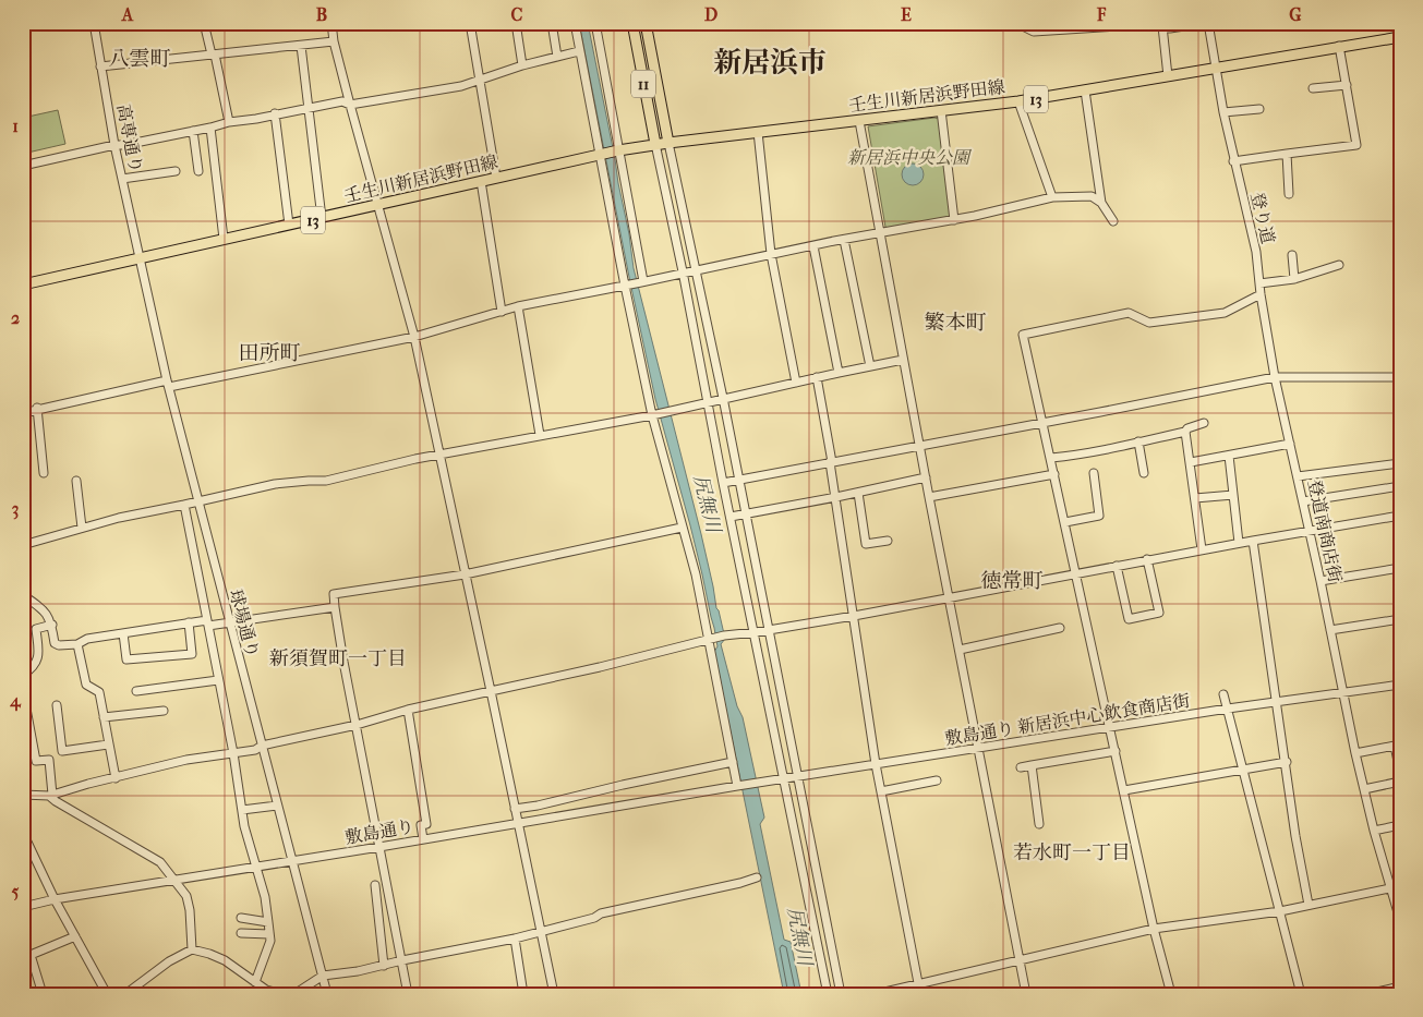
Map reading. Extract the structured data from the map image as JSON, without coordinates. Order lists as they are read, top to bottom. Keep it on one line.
{"streets":{"main road":["11","壬生川新居浜野田線","13"],"street":["高専通り","登り道","登道南商店街","球場通り","敷島通り 新居浜中心飲食商店街","敷島通り"]},"crossings":[["11","壬生川新居浜野田線"],["壬生川新居浜野田線","13"],["壬生川新居浜野田線","高専通り"],["壬生川新居浜野田線","登り道"],["壬生川新居浜野田線","球場通り"],["高専通り","球場通り"],["登り道","登道南商店街"],["登道南商店街","敷島通り 新居浜中心飲食商店街"],["球場通り","敷島通り"]],"districts":["八雲町","新居浜市","繁本町","田所町","徳常町","新須賀町一丁目","若水町一丁目"],"water":["尻無川"],"parks":["新居浜中央公園"],"grid":{"columns":["A","B","C","D","E","F","G"],"rows":["1","2","3","4","5"]}}
